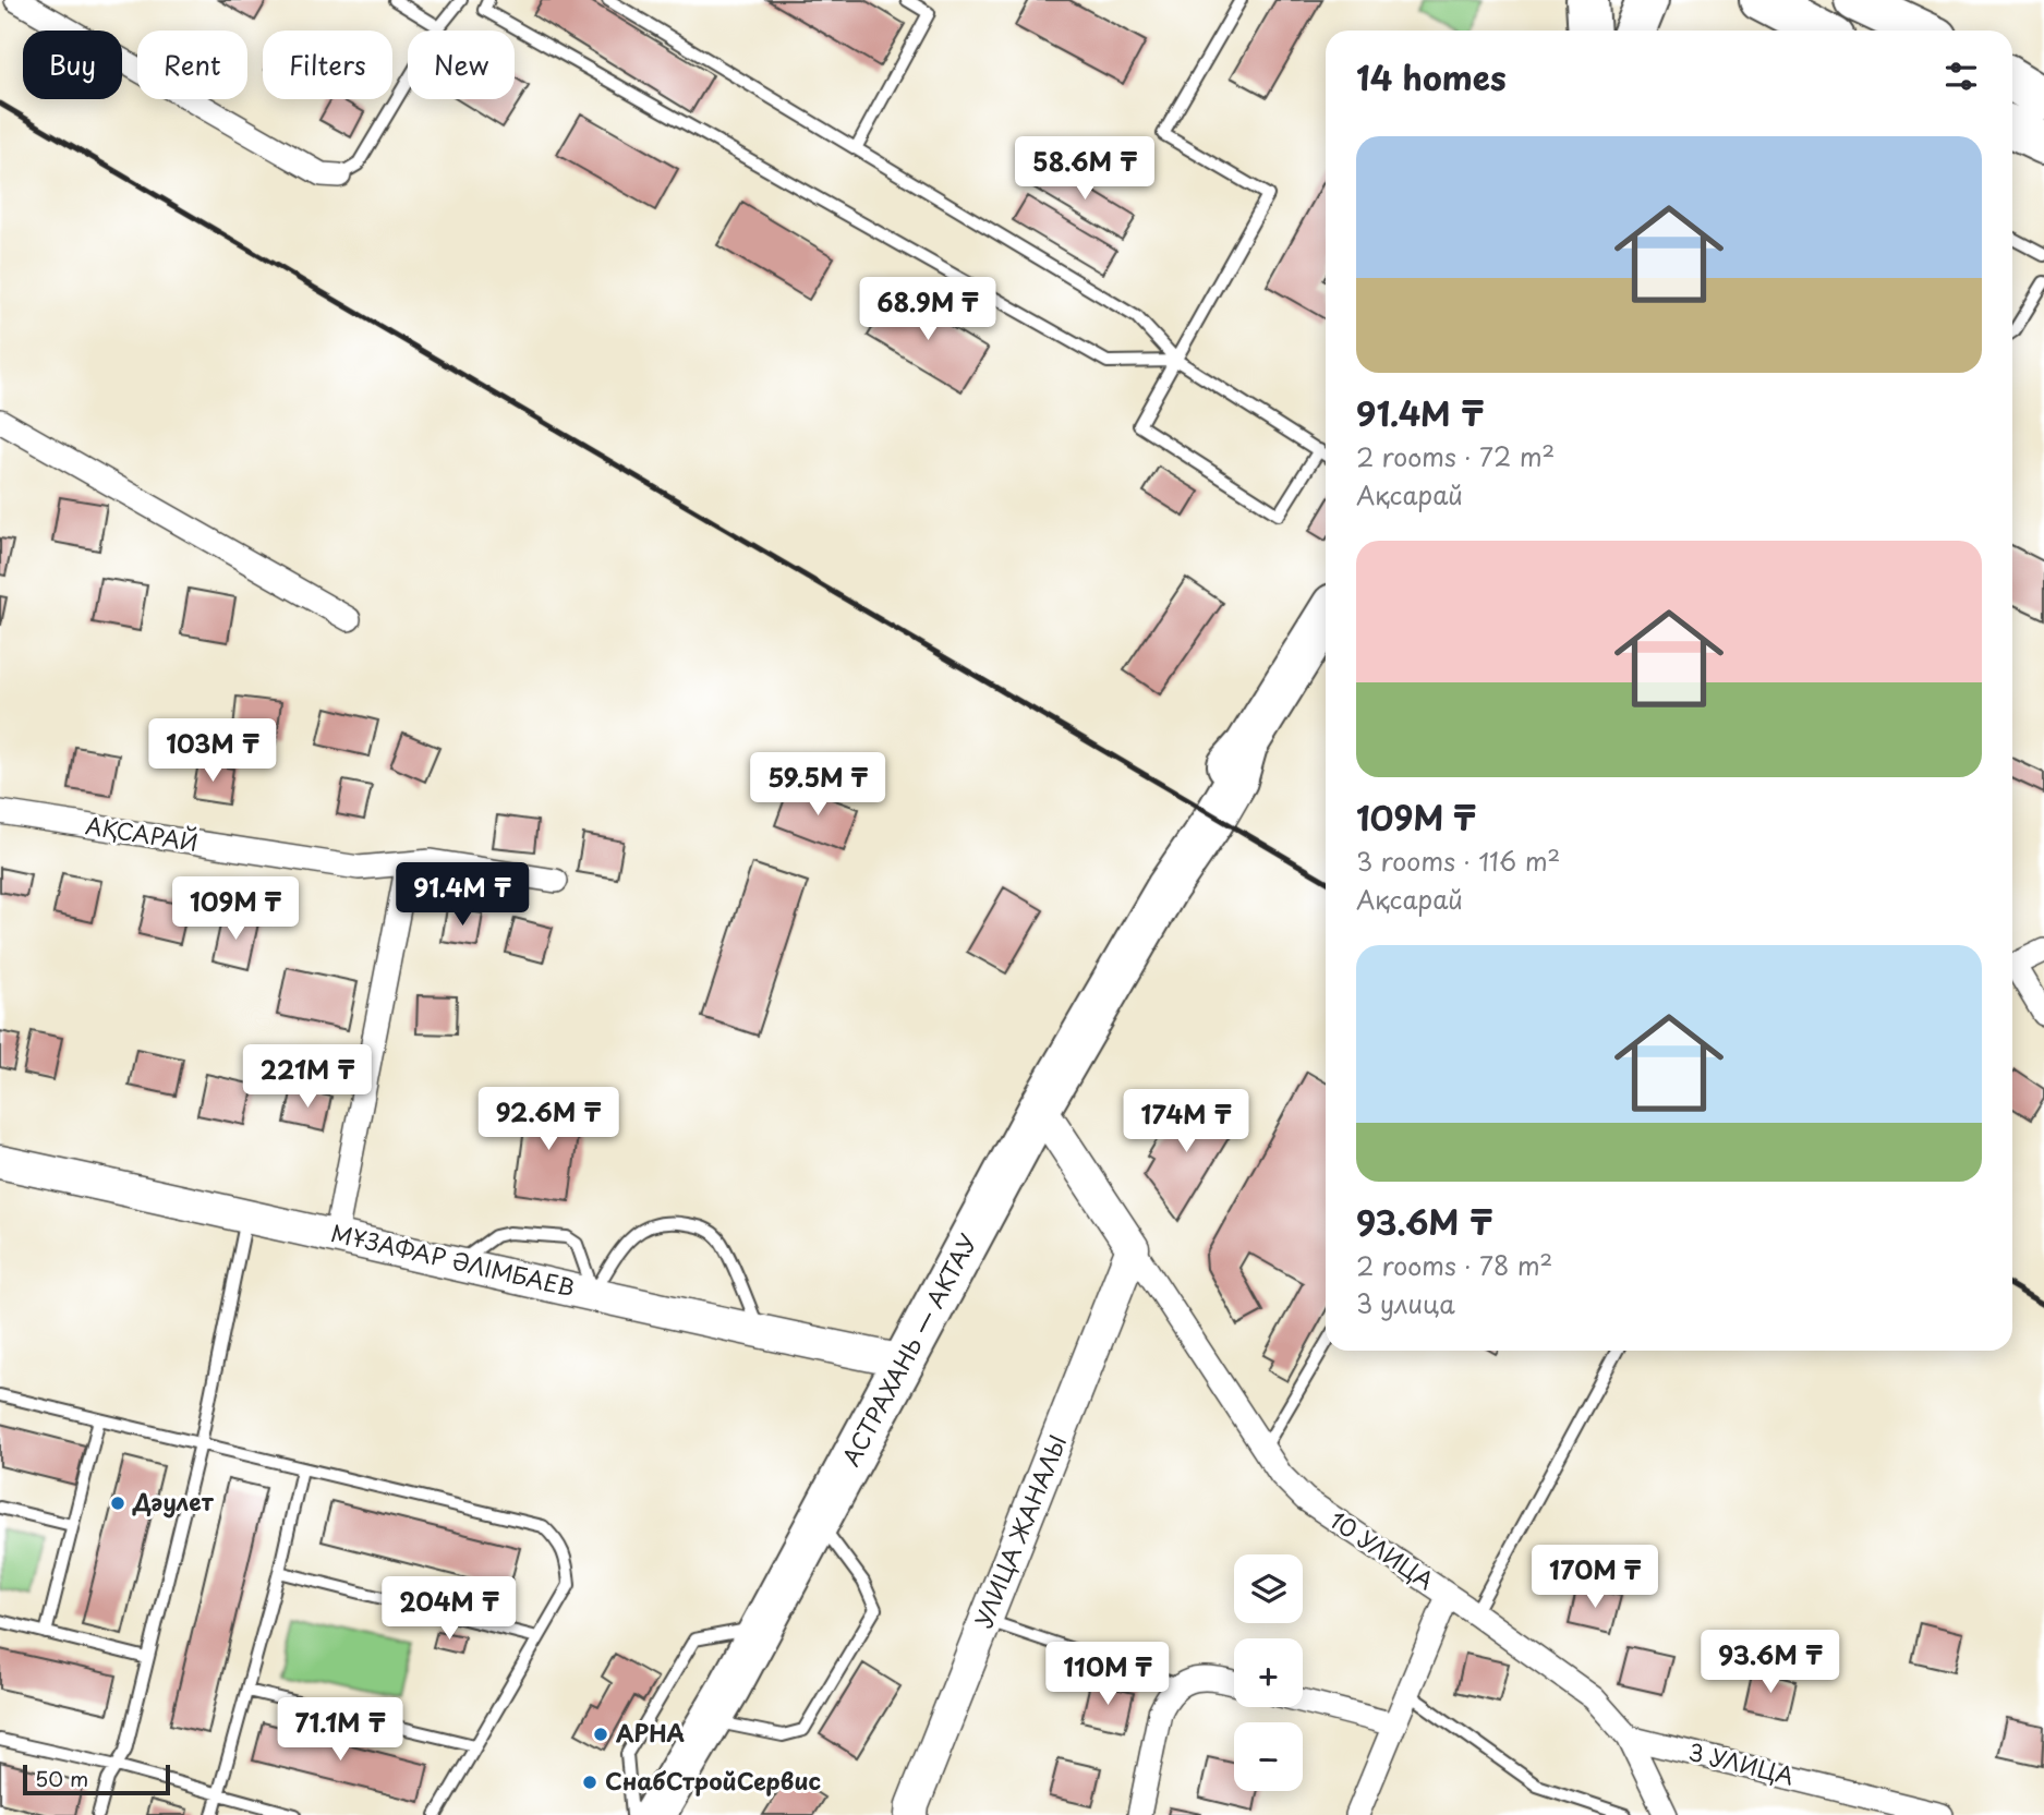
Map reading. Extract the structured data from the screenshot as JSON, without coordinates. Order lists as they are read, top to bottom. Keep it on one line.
{"streets":{"highway":["АСТРАХАНЬ — АКТАУ"],"street":["АҚСАРАЙ","МҰЗАФАР ӘЛІМБАЕВ","УЛИЦА ЖАНАЛЫ","10 УЛИЦА","3 УЛИЦА"]},"crossings":[["МҰЗАФАР ӘЛІМБАЕВ","АСТРАХАНЬ — АКТАУ"],["УЛИЦА ЖАНАЛЫ","10 УЛИЦА"],["10 УЛИЦА","3 УЛИЦА"]],"places":["Дәулет","АРНА","СнабСтройСервис"],"scale_bar":"50 m","page":{"chip":["Buy","Rent","Filters","New"],"heading":"14 homes","list":[{"name":"91.4M ₸","note":"2 rooms · 72 m² · Ақсарай"},{"name":"109M ₸","note":"3 rooms · 116 m² · Ақсарай"},{"name":"93.6M ₸","note":"2 rooms · 78 m² · 3 улица"}],"price":["58.6M ₸","68.9M ₸","103M ₸","59.5M ₸","91.4M ₸","109M ₸","221M ₸","92.6M ₸","174M ₸","170M ₸","204M ₸","93.6M ₸","110M ₸","71.1M ₸"],"map_buttons":["+","−"],"scale":"50 m"}}
